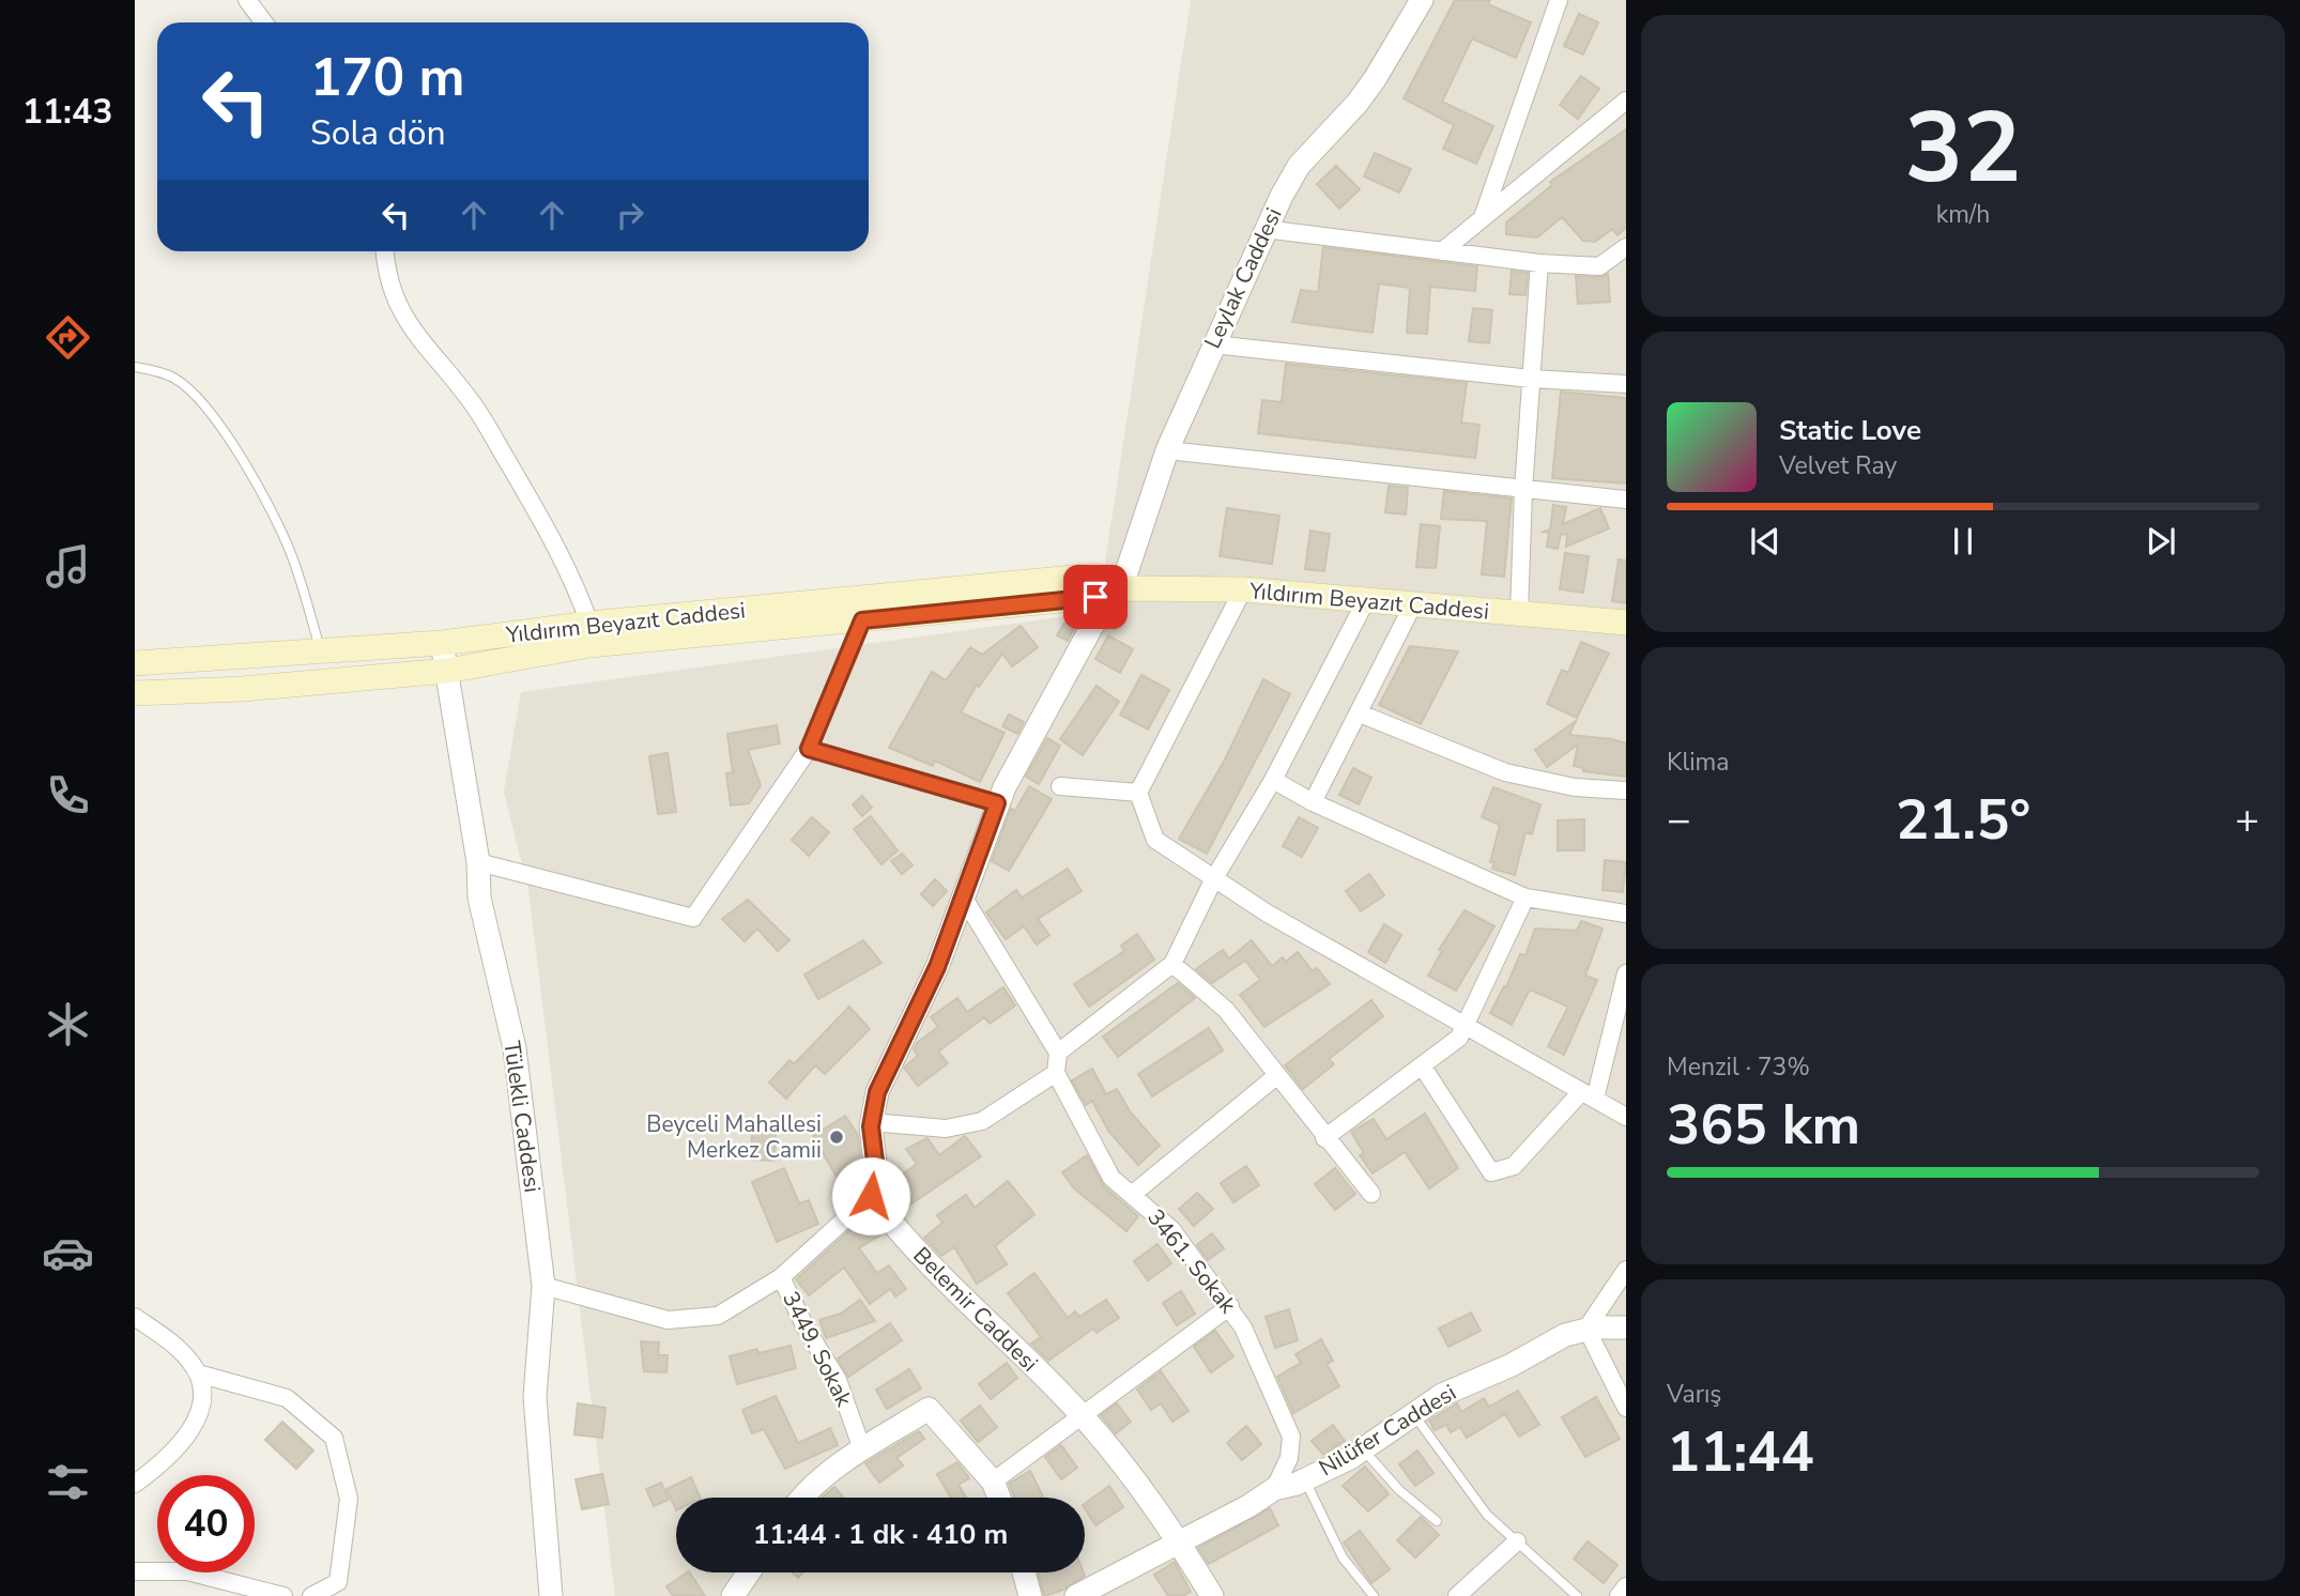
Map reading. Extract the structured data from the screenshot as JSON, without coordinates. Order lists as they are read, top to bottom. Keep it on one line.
{"streets":{"main road":["Yıldırım Beyazıt Caddesi"],"street":["Leylak Caddesi","Tülekli Caddesi","3461. Sokak","Belemir Caddesi","3449. Sokak","Nilüfer Caddesi"]},"crossings":[["Leylak Caddesi","Yıldırım Beyazıt Caddesi"],["Yıldırım Beyazıt Caddesi","Tülekli Caddesi"],["3461. Sokak","Nilüfer Caddesi"],["Belemir Caddesi","3449. Sokak"],["Belemir Caddesi","Nilüfer Caddesi"]],"places":["Beyceli Mahallesi Merkez Camii"],"page":{"tabs":"11:43","tile":[["32","km/h"],"Klima",["Menzil · 73%","365 km"],["Varış","11:44"]],"turn":["170 m","Sola dön"],"song":["Static Love","Velvet Ray"],"heat":["−","21.5°","+"],"limit":"40","trip":"11:44 · 1 dk · 410 m"}}
